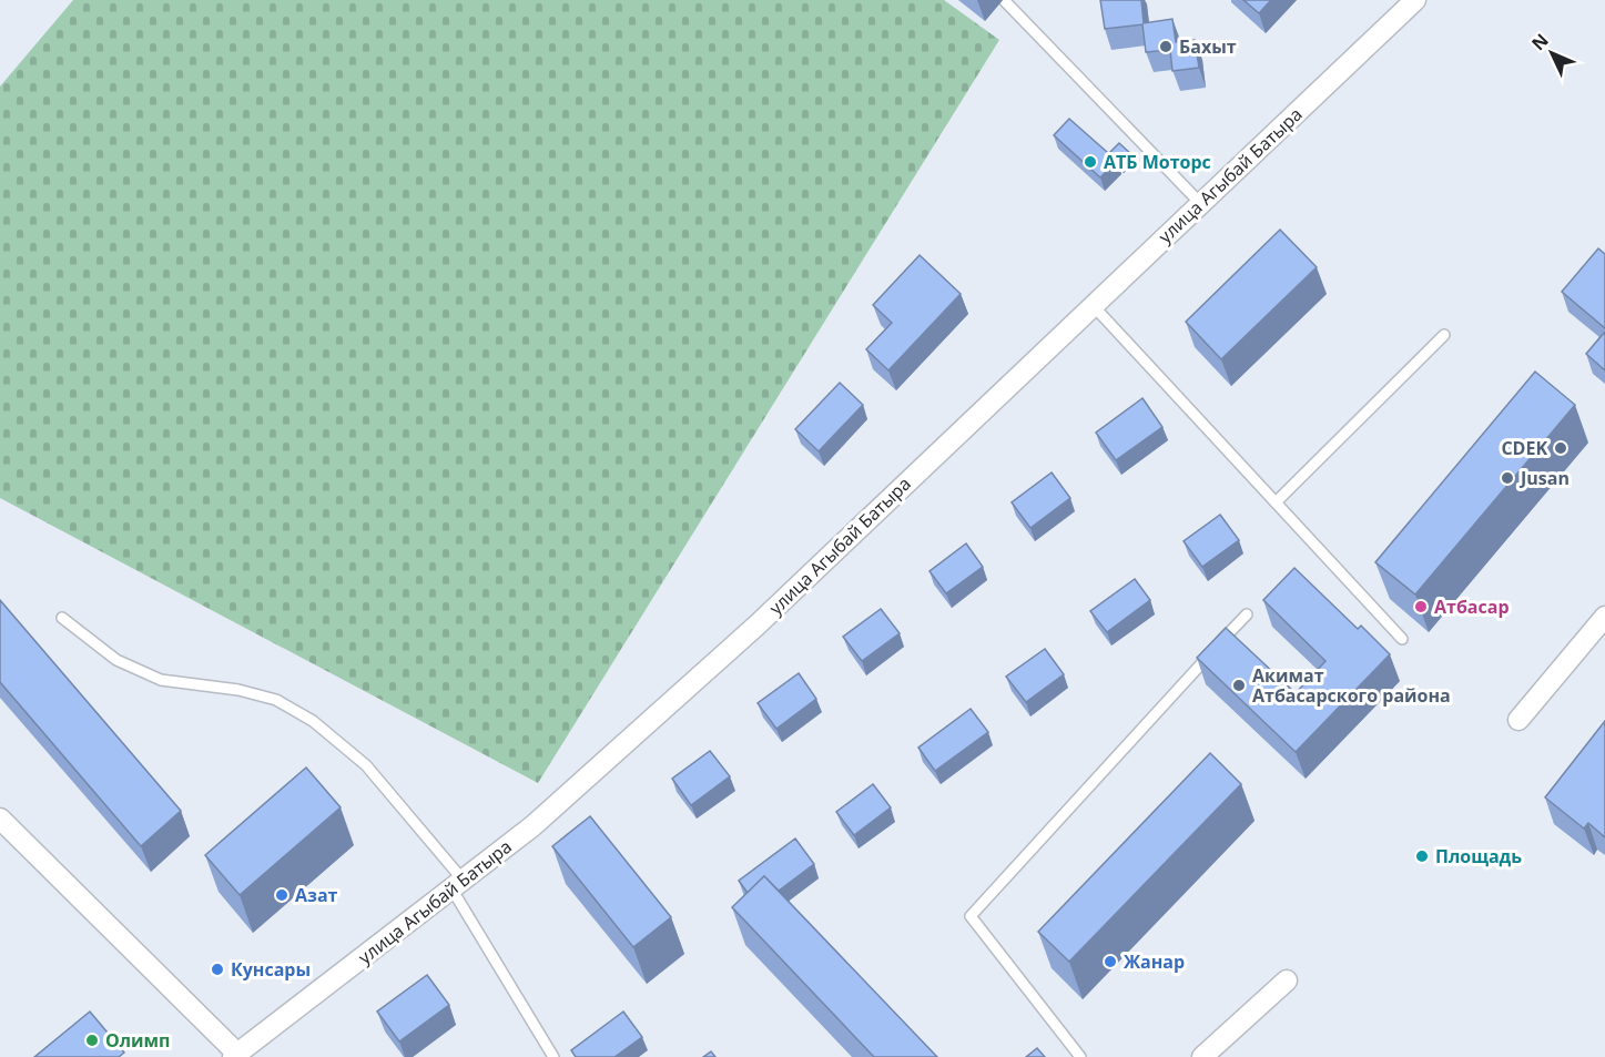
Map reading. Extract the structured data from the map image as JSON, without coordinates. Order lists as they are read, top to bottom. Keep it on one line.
{"streets":{"street":["улица Агыбай Батыра"]},"places":["Бахыт","АТБ Моторс","CDEK","Jusan","Атбасар","Акимат Атбасарского района","Площадь","Азат","Жанар","Кунсары","Олимп"],"north":"top left"}
